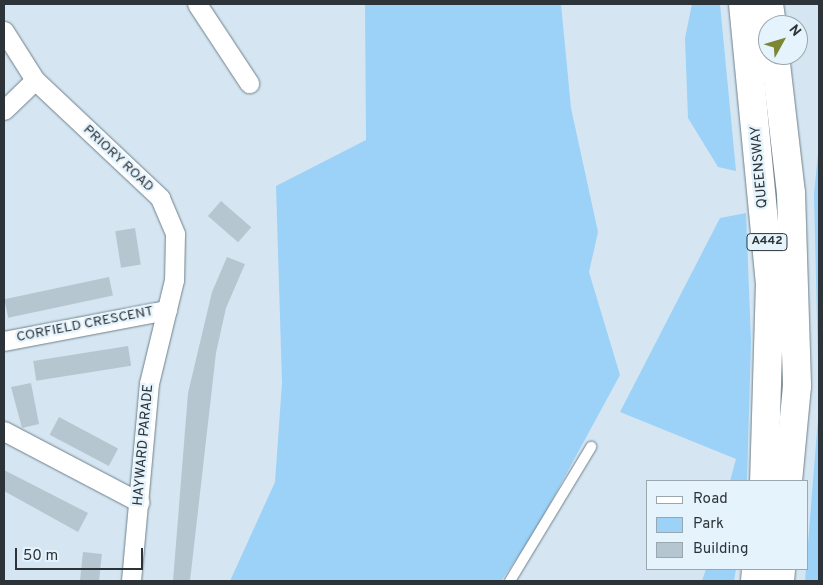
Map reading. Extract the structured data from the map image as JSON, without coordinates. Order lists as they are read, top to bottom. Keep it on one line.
{"streets":{"highway":["QUEENSWAY","A442"],"street":["PRIORY ROAD","CORFIELD CRESCENT","HAYWARD PARADE"]},"crossings":[["PRIORY ROAD","CORFIELD CRESCENT"],["PRIORY ROAD","HAYWARD PARADE"],["CORFIELD CRESCENT","HAYWARD PARADE"]],"legend":["Road","Park","Building"],"scale_bar":"50 m","north":"top right"}
